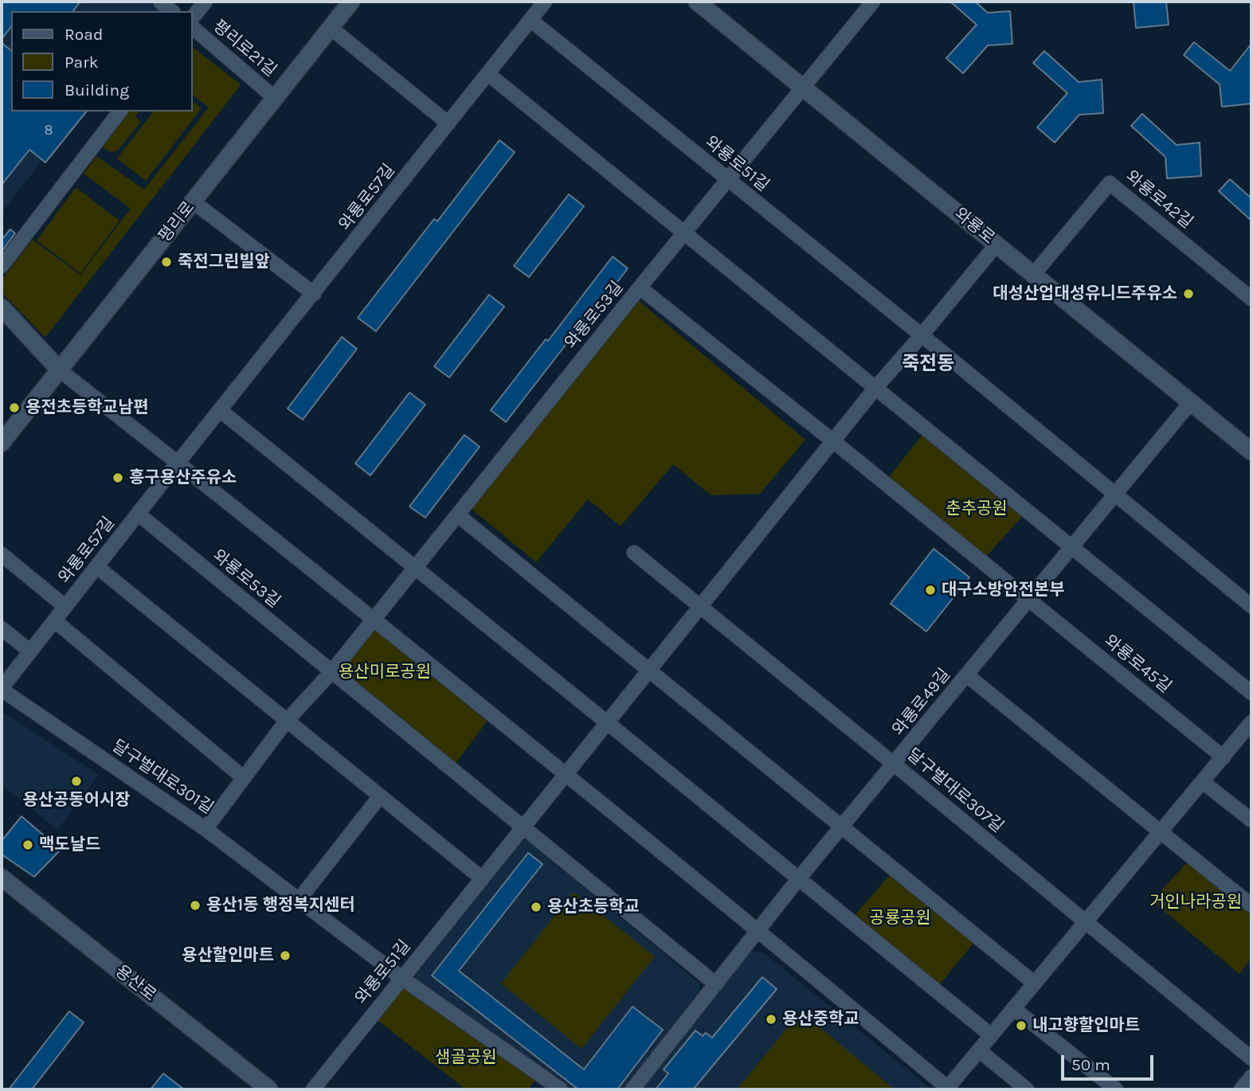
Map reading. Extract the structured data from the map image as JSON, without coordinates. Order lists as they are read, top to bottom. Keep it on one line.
{"streets":{"main road":["평리로","와룡로","용산로"],"street":["평리로21길","와룡로51길","와룡로57길","와룡로42길","와룡로53길","와룡로45길","와룡로49길","달구벌대로301길","달구벌대로307길"]},"crossings":[["평리로21길","평리로"],["와룡로51길","와룡로57길"],["와룡로51길","와룡로"],["와룡로51길","와룡로53길"],["와룡로51길","달구벌대로301길"],["와룡로51길","달구벌대로307길"],["와룡로57길","와룡로53길"],["와룡로57길","달구벌대로301길"],["와룡로42길","와룡로"],["와룡로","와룡로53길"],["와룡로","와룡로49길"],["와룡로53길","달구벌대로301길"],["와룡로45길","와룡로49길"],["와룡로49길","달구벌대로307길"]],"districts":["죽전동"],"parks":["춘추공원","용산미로공원","거인나라공원","공룡공원","샘골공원"],"places":["죽전그린빌앞","대성산업대성유니드주유소","용전초등학교남편","흥구용산주유소","대구소방안전본부","용산공동어시장","맥도날드","용산1동 행정복지센터","용산초등학교","용산할인마트","용산중학교","내고향할인마트"],"house_numbers":["8"],"legend":["Road","Park","Building"],"scale_bar":"50 m"}
